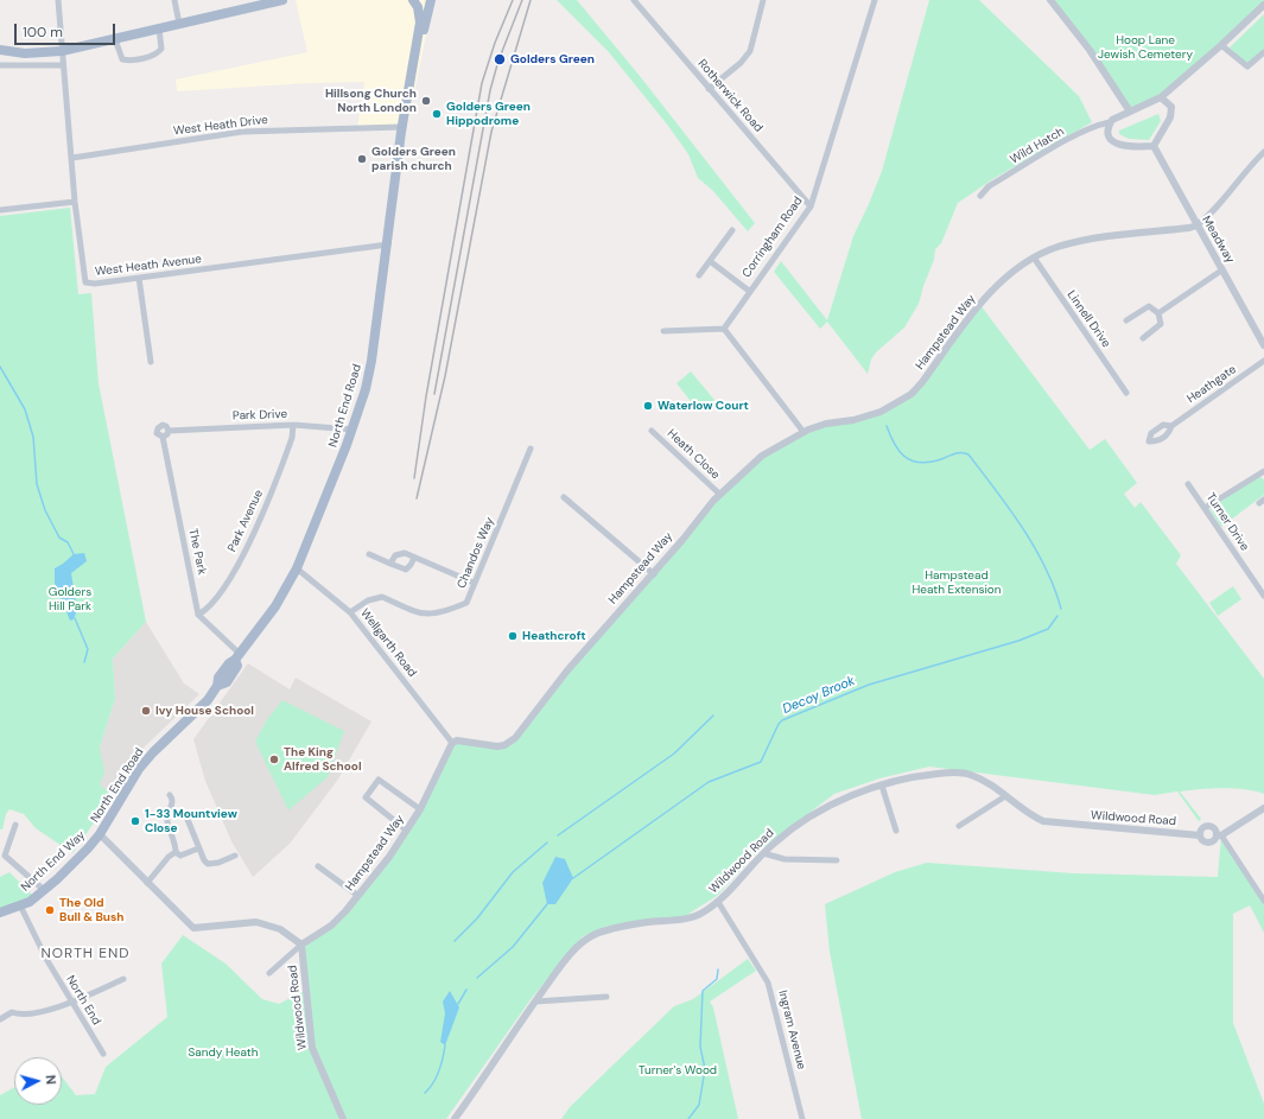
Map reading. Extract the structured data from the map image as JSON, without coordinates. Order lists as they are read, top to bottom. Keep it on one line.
{"streets":{"main road":["North End Road","North End Way"],"street":["Rotherwick Road","West Heath Drive","Wild Hatch","Corringham Road","Meadway","West Heath Avenue","Linnell Drive","Hampstead Way","Heathgate","Park Drive","Heath Close","Park Avenue","Turner Drive","The Park","Chandos Way","Wellgarth Road","Wildwood Road","North End","Ingram Avenue"]},"crossings":[["Rotherwick Road","Corringham Road"],["West Heath Drive","West Heath Avenue"],["West Heath Drive","North End Road"],["Meadway","Hampstead Way"],["West Heath Avenue","North End Road"],["Linnell Drive","Hampstead Way"],["Hampstead Way","Heath Close"],["Hampstead Way","Wellgarth Road"],["Hampstead Way","Wildwood Road"],["North End Road","Park Drive"],["North End Road","Wellgarth Road"],["North End Road","North End Way"],["Park Drive","Park Avenue"],["Park Drive","The Park"],["Park Avenue","The Park"],["Chandos Way","Wellgarth Road"],["Wildwood Road","Ingram Avenue"],["North End Way","North End"]],"districts":["NORTH END"],"water":["Decoy Brook"],"parks":["Hoop Lane Jewish Cemetery","Hampstead Heath Extension","Golders Hill Park","Sandy Heath","Turner's Wood"],"places":["Golders Green","Hillsong Church North London","Golders Green Hippodrome","Golders Green parish church","Waterlow Court","Heathcroft","Ivy House School","The King Alfred School","1-33 Mountview Close","The Old Bull & Bush"],"scale_bar":"100 m","north":"right"}
